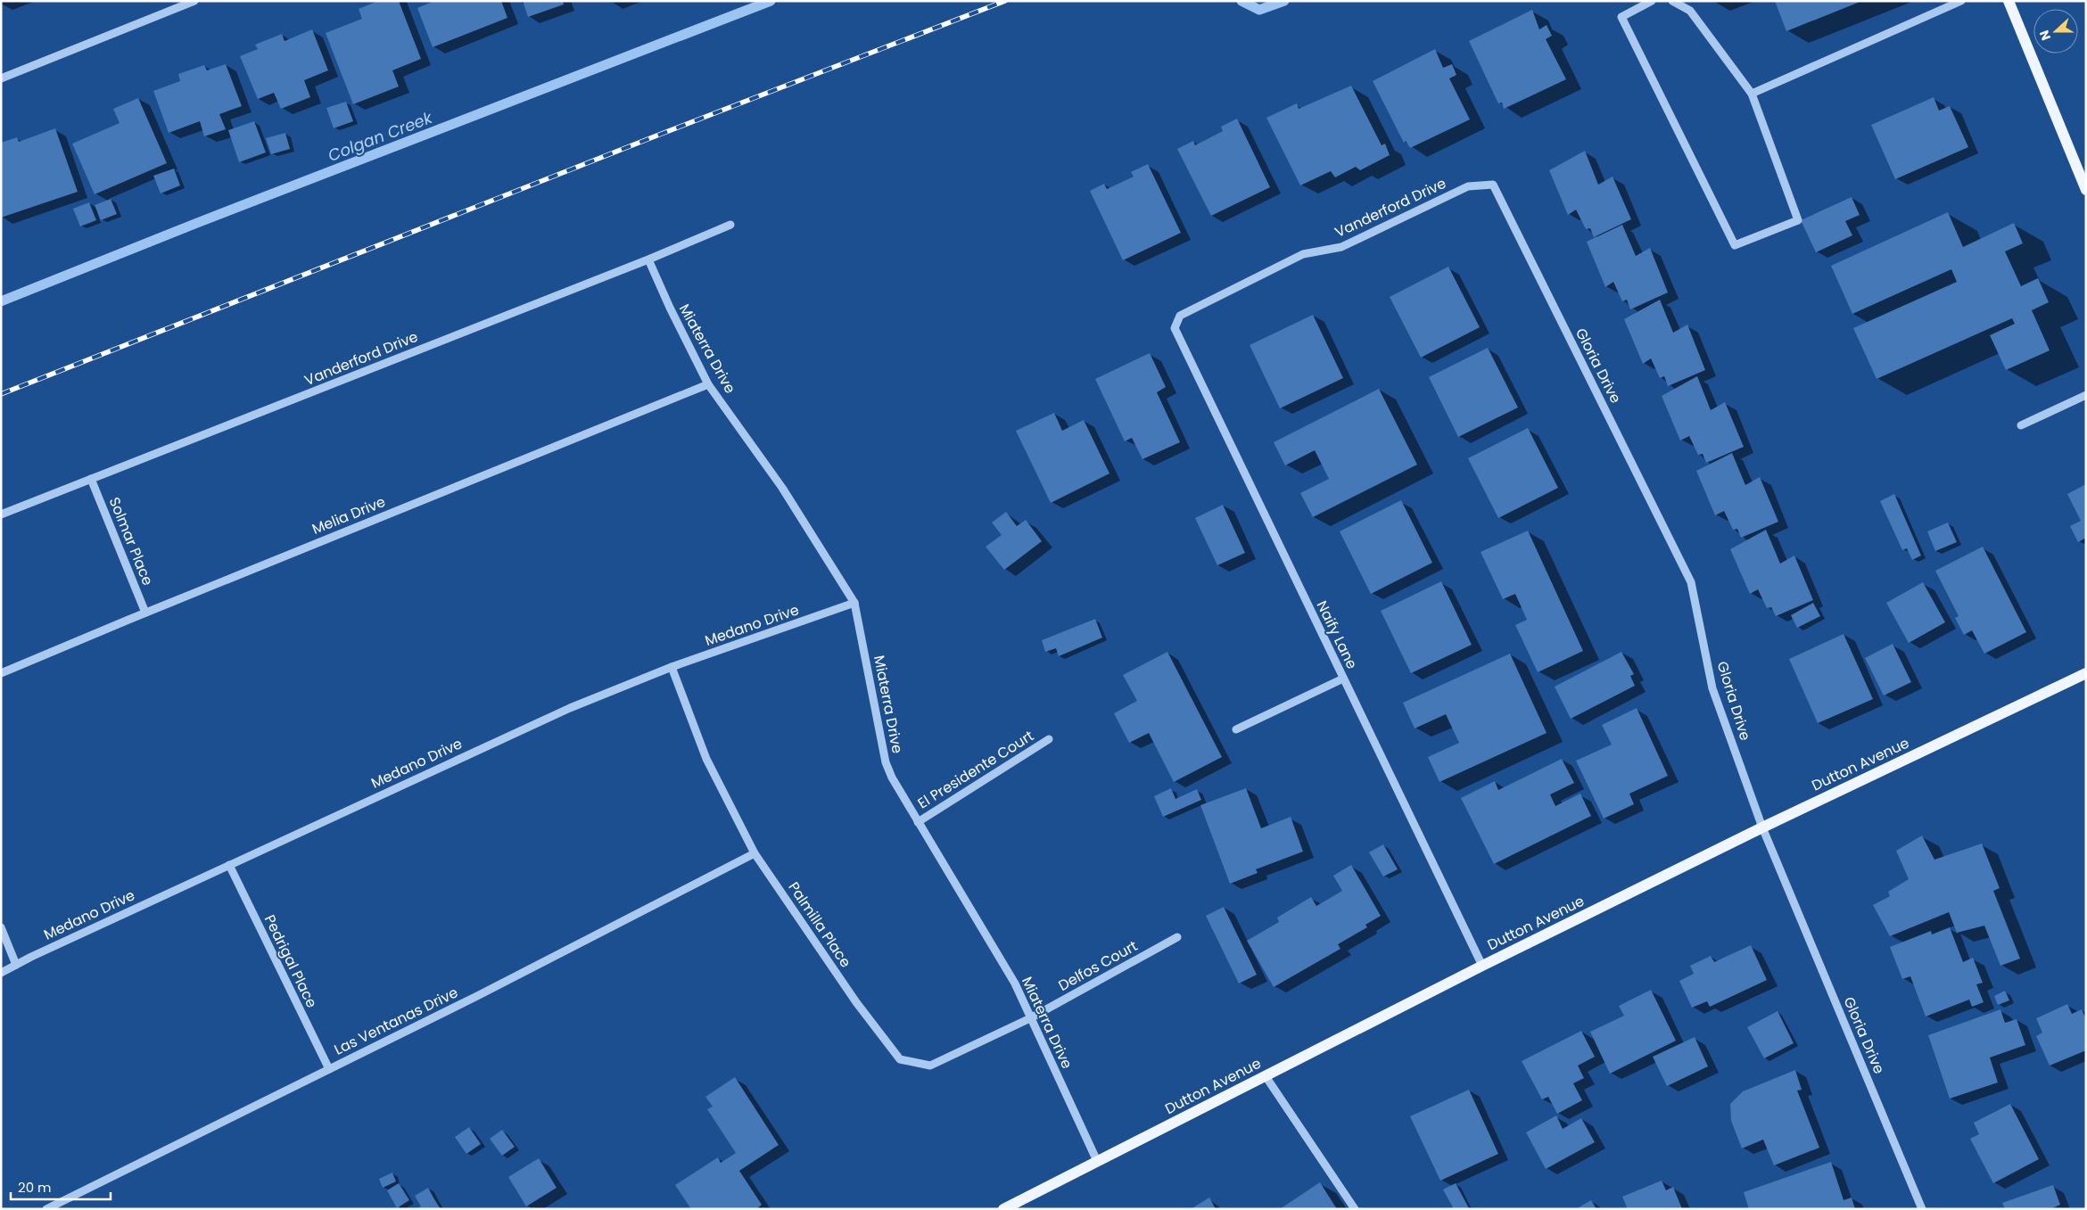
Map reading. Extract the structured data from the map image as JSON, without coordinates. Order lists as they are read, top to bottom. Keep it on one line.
{"streets":{"main road":["Dutton Avenue"],"street":["Vanderford Drive","Miaterra Drive","Gloria Drive","Melia Drive","Solmar Place","Medano Drive","Naify Lane","El Presidente Court","Palmilla Place","Pedrigal Place","Delfos Court","Las Ventanas Drive"]},"crossings":[["Vanderford Drive","Miaterra Drive"],["Vanderford Drive","Gloria Drive"],["Vanderford Drive","Solmar Place"],["Vanderford Drive","Naify Lane"],["Miaterra Drive","Melia Drive"],["Miaterra Drive","Medano Drive"],["Miaterra Drive","Dutton Avenue"],["Miaterra Drive","El Presidente Court"],["Miaterra Drive","Palmilla Place"],["Miaterra Drive","Delfos Court"],["Gloria Drive","Dutton Avenue"],["Melia Drive","Solmar Place"],["Medano Drive","Palmilla Place"],["Medano Drive","Pedrigal Place"],["Naify Lane","Dutton Avenue"],["Palmilla Place","Delfos Court"],["Palmilla Place","Las Ventanas Drive"],["Pedrigal Place","Las Ventanas Drive"]],"water":["Colgan Creek"],"scale_bar":"20 m","north":"left"}
